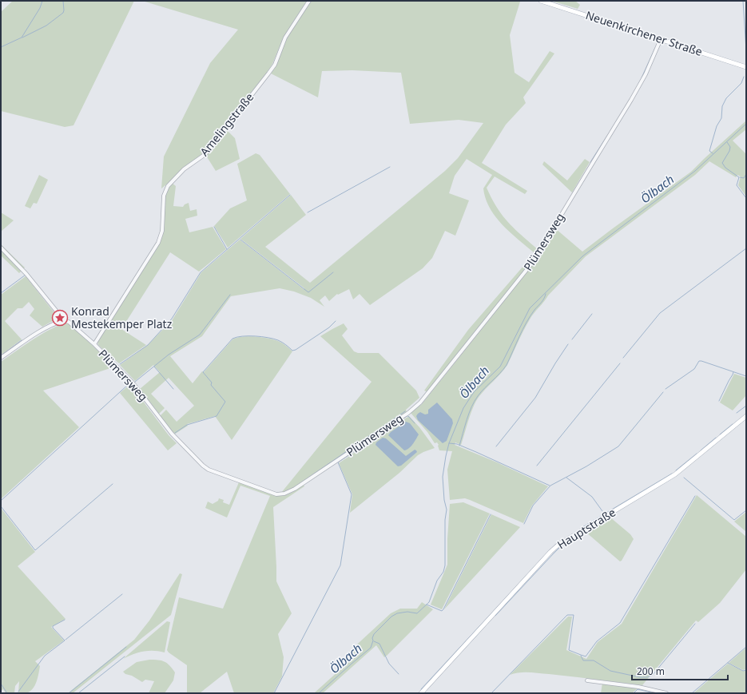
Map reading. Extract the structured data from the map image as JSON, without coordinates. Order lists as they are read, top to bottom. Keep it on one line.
{"streets":{"main road":["Neuenkirchener Straße","Hauptstraße"],"street":["Amelingstraße","Plümersweg"]},"crossings":[["Neuenkirchener Straße","Plümersweg"],["Amelingstraße","Plümersweg"]],"water":["Ölbach"],"places":{"place":["Konrad Mestekemper Platz"]},"scale_bar":"200 m"}
